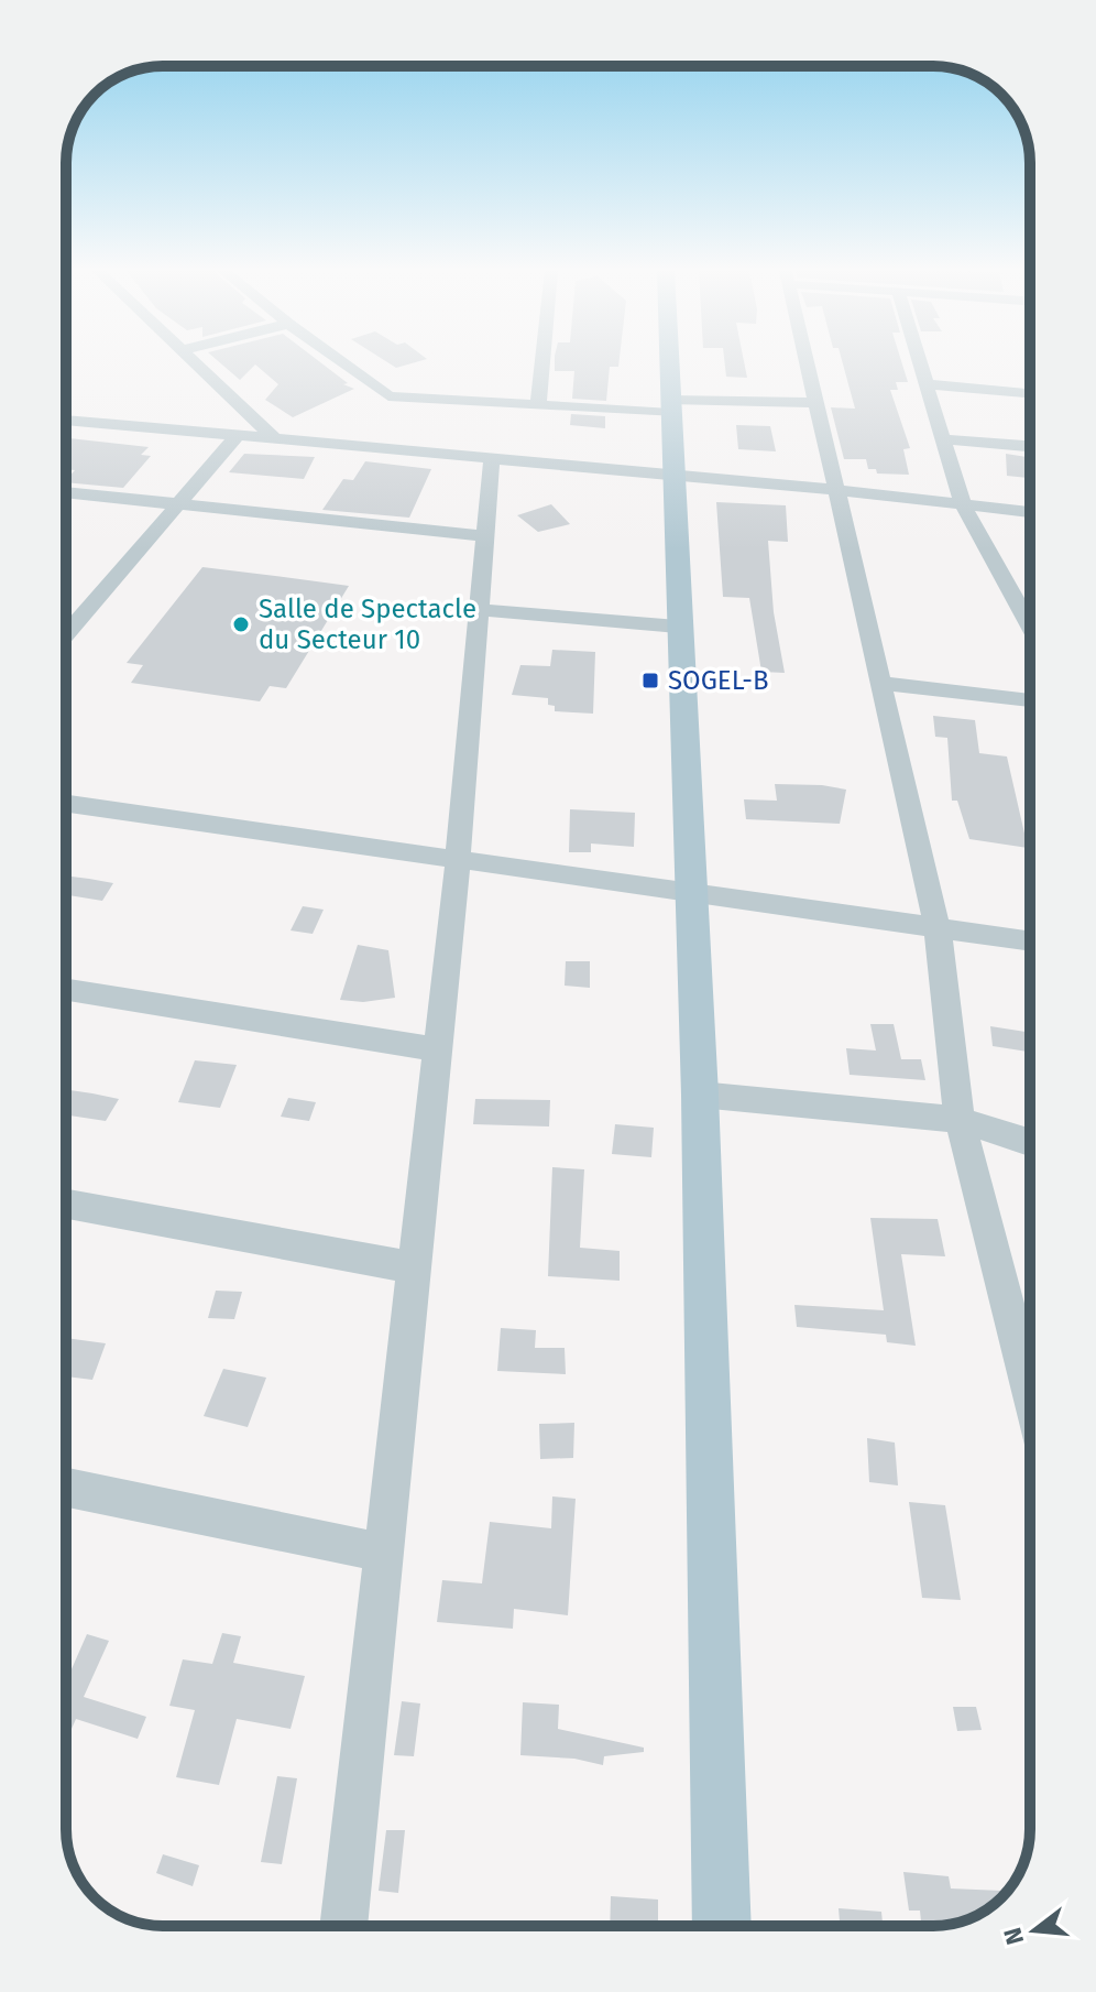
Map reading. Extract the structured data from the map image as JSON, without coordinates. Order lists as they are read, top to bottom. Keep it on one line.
{"places":{"other":["Salle de Spectacle du Secteur 10"],"transit":["SOGEL-B"]},"north":"left"}
